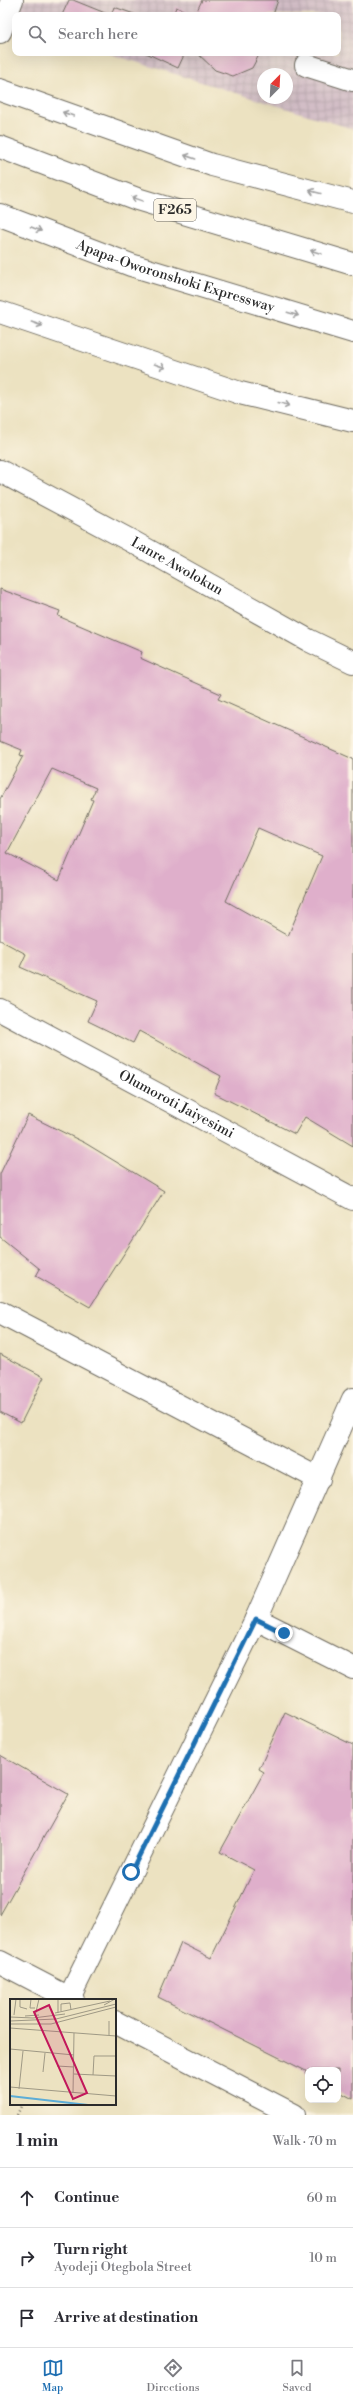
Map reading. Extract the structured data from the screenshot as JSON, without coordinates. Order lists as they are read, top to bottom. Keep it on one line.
{"streets":{"main road":["F265","Apapa-Oworonshoki Expressway","Lanre Awolokun","Olumoroti Jaiyesimi"]},"north":"top right","page":{"search":"Search here","heading":["1 min","Walk · 70 m"],"list":[["Continue","60 m"],["Turn right","Ayodeji Otegbola Street","10 m"],"Arrive at destination"],"nav":["Map","Directions","Saved"]}}
